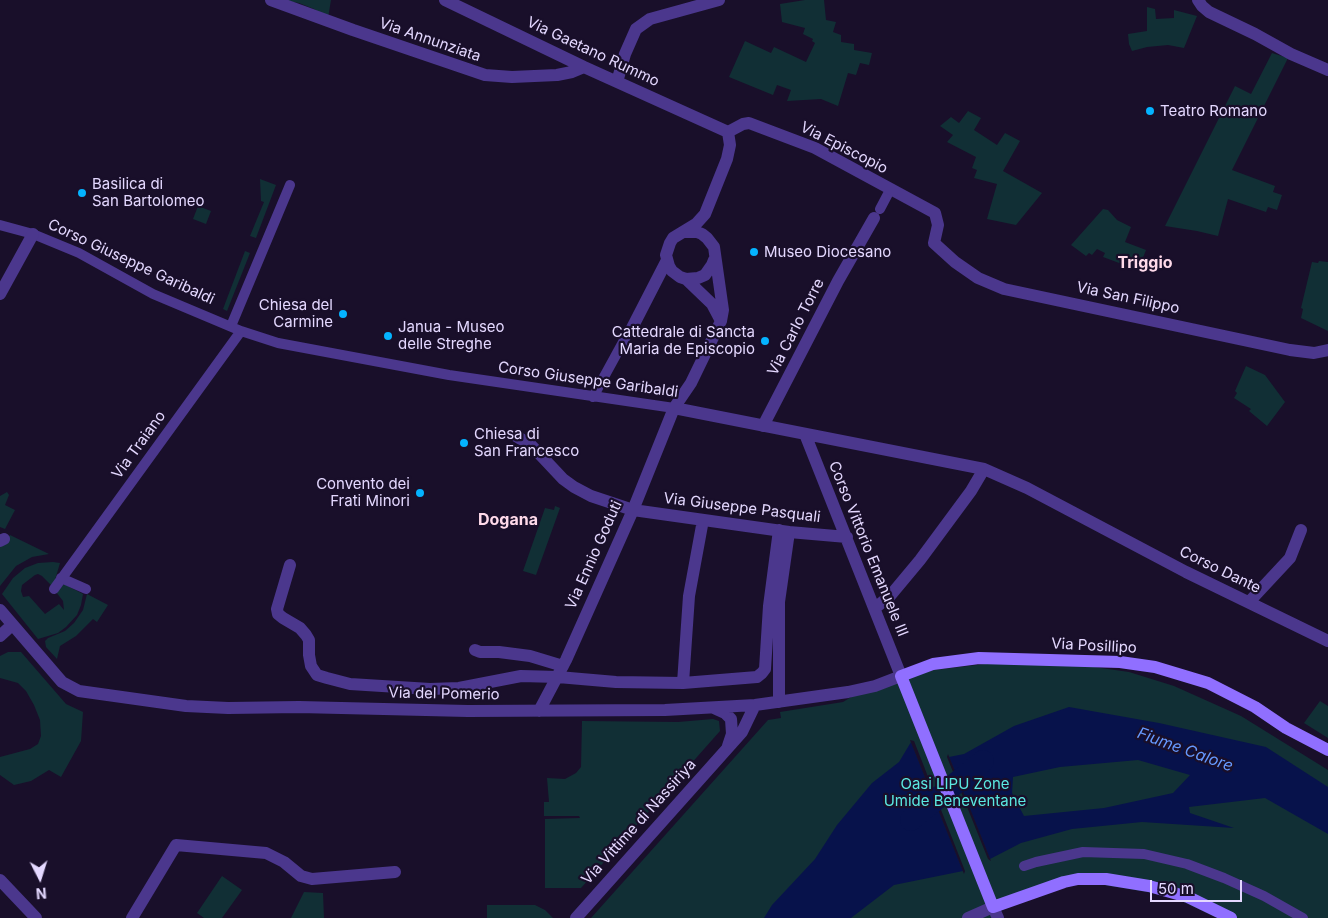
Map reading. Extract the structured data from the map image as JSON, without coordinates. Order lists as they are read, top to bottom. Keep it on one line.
{"streets":{"main road":["Via Posillipo"],"street":["Via Annunziata","Via Gaetano Rummo","Via Episcopio","Corso Giuseppe Garibaldi","Via San Filippo","Via Carlo Torre","Via Traiano","Via Giuseppe Pasquali","Corso Vittorio Emanuele III","Via Ennio Goduti","Corso Dante","Via del Pomerio","Via Vittime di Nassiriya"]},"crossings":[["Via Annunziata","Via Gaetano Rummo"],["Via Gaetano Rummo","Via Episcopio"],["Via Episcopio","Via San Filippo"],["Via Episcopio","Via Carlo Torre"],["Corso Giuseppe Garibaldi","Via Carlo Torre"],["Corso Giuseppe Garibaldi","Via Traiano"],["Corso Giuseppe Garibaldi","Corso Vittorio Emanuele III"],["Corso Giuseppe Garibaldi","Via Ennio Goduti"],["Corso Giuseppe Garibaldi","Corso Dante"],["Via Giuseppe Pasquali","Corso Vittorio Emanuele III"],["Via Giuseppe Pasquali","Via Ennio Goduti"],["Corso Vittorio Emanuele III","Via Posillipo"],["Corso Vittorio Emanuele III","Via del Pomerio"],["Via Ennio Goduti","Via del Pomerio"],["Via Posillipo","Via del Pomerio"],["Via del Pomerio","Via Vittime di Nassiriya"]],"districts":["Triggio","Dogana"],"water":["Fiume Calore"],"parks":["Oasi LIPU Zone Umide Beneventane"],"places":["Teatro Romano","Basilica di San Bartolomeo","Museo Diocesano","Chiesa del Carmine","Janua - Museo delle Streghe","Cattedrale di Sancta Maria de Episcopio","Chiesa di San Francesco","Convento dei Frati Minori"],"scale_bar":"50 m","north":"bottom"}
